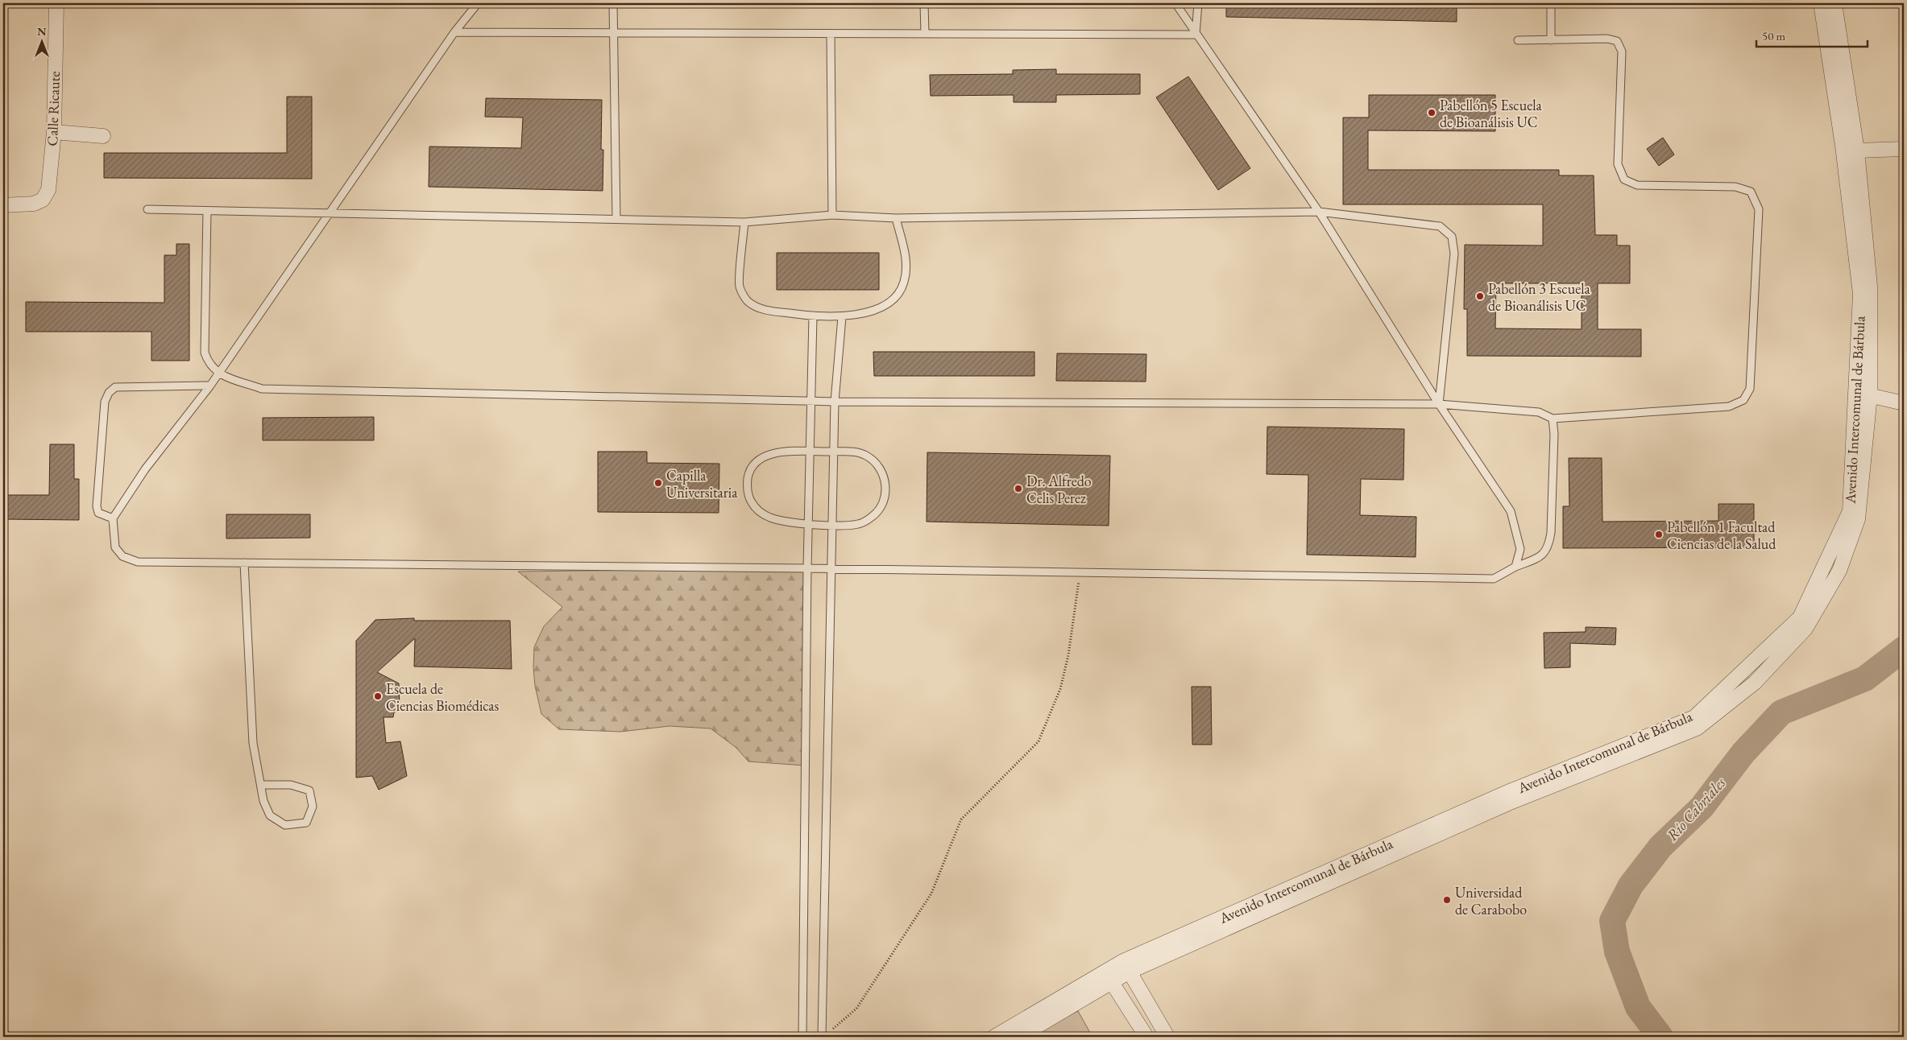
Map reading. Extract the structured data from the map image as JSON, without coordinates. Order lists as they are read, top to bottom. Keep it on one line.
{"streets":{"street":["Calle Ricaute","Avenido Intercomunal de Bárbula"]},"water":["Río Cabriales"],"places":["Pabellón 5 Escuela de Bioanálisis UC","Pabellón 3 Escuela de Bioanálisis UC","Capilla Universitaria","Dr. Alfredo Celis Perez","Pabellón 1 Facultad Ciencias de la Salud","Escuela de Ciencias Biomédicas","Universidad de Carabobo"],"scale_bar":"50 m","north":"top"}
